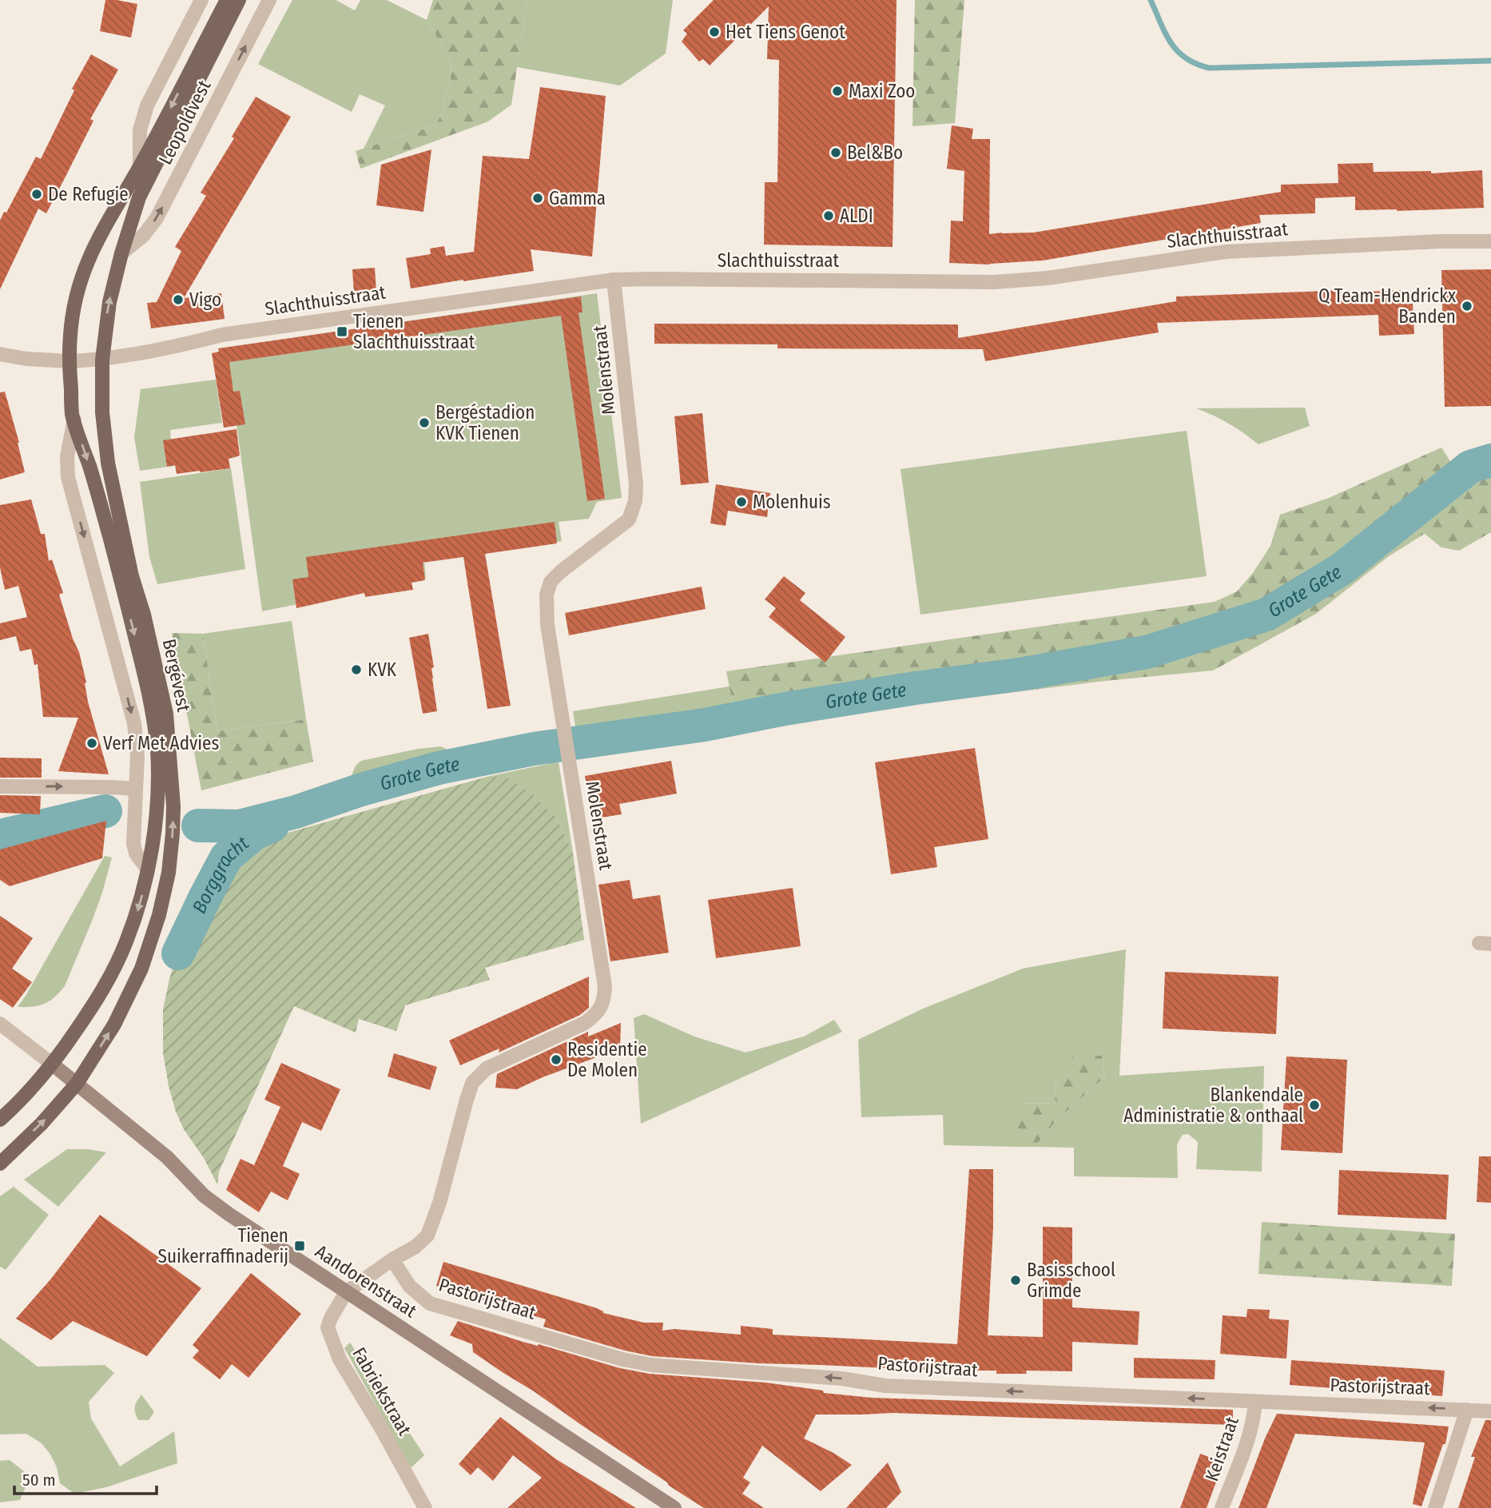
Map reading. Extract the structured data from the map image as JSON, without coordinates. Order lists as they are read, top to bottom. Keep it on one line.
{"streets":{"main road":["Leopoldvest","Bergévest","Aandorenstraat"],"street":["Slachthuisstraat","Molenstraat","Pastorijstraat","Fabriekstraat","Keistraat"]},"crossings":[["Leopoldvest","Slachthuisstraat"],["Leopoldvest","Bergévest"],["Slachthuisstraat","Molenstraat"],["Slachthuisstraat","Bergévest"],["Molenstraat","Aandorenstraat"],["Molenstraat","Pastorijstraat"],["Molenstraat","Fabriekstraat"],["Bergévest","Aandorenstraat"],["Aandorenstraat","Fabriekstraat"],["Pastorijstraat","Keistraat"]],"one_way":["Pastorijstraat"],"water":["Grote Gete","Borggracht"],"places":{"other":["Het Tiens Genot","Maxi Zoo","Bel&Bo","De Refugie","Gamma","ALDI","Vigo","Q Team-Hendrickx Banden","Bergéstadion KVK Tienen","Molenhuis","KVK","Verf Met Advies","Residentie De Molen","Blankendale Administratie & onthaal","Basisschool Grimde"],"transit":["Tienen Slachthuisstraat","Tienen Suikerraffinaderij"]},"scale_bar":"50 m"}
